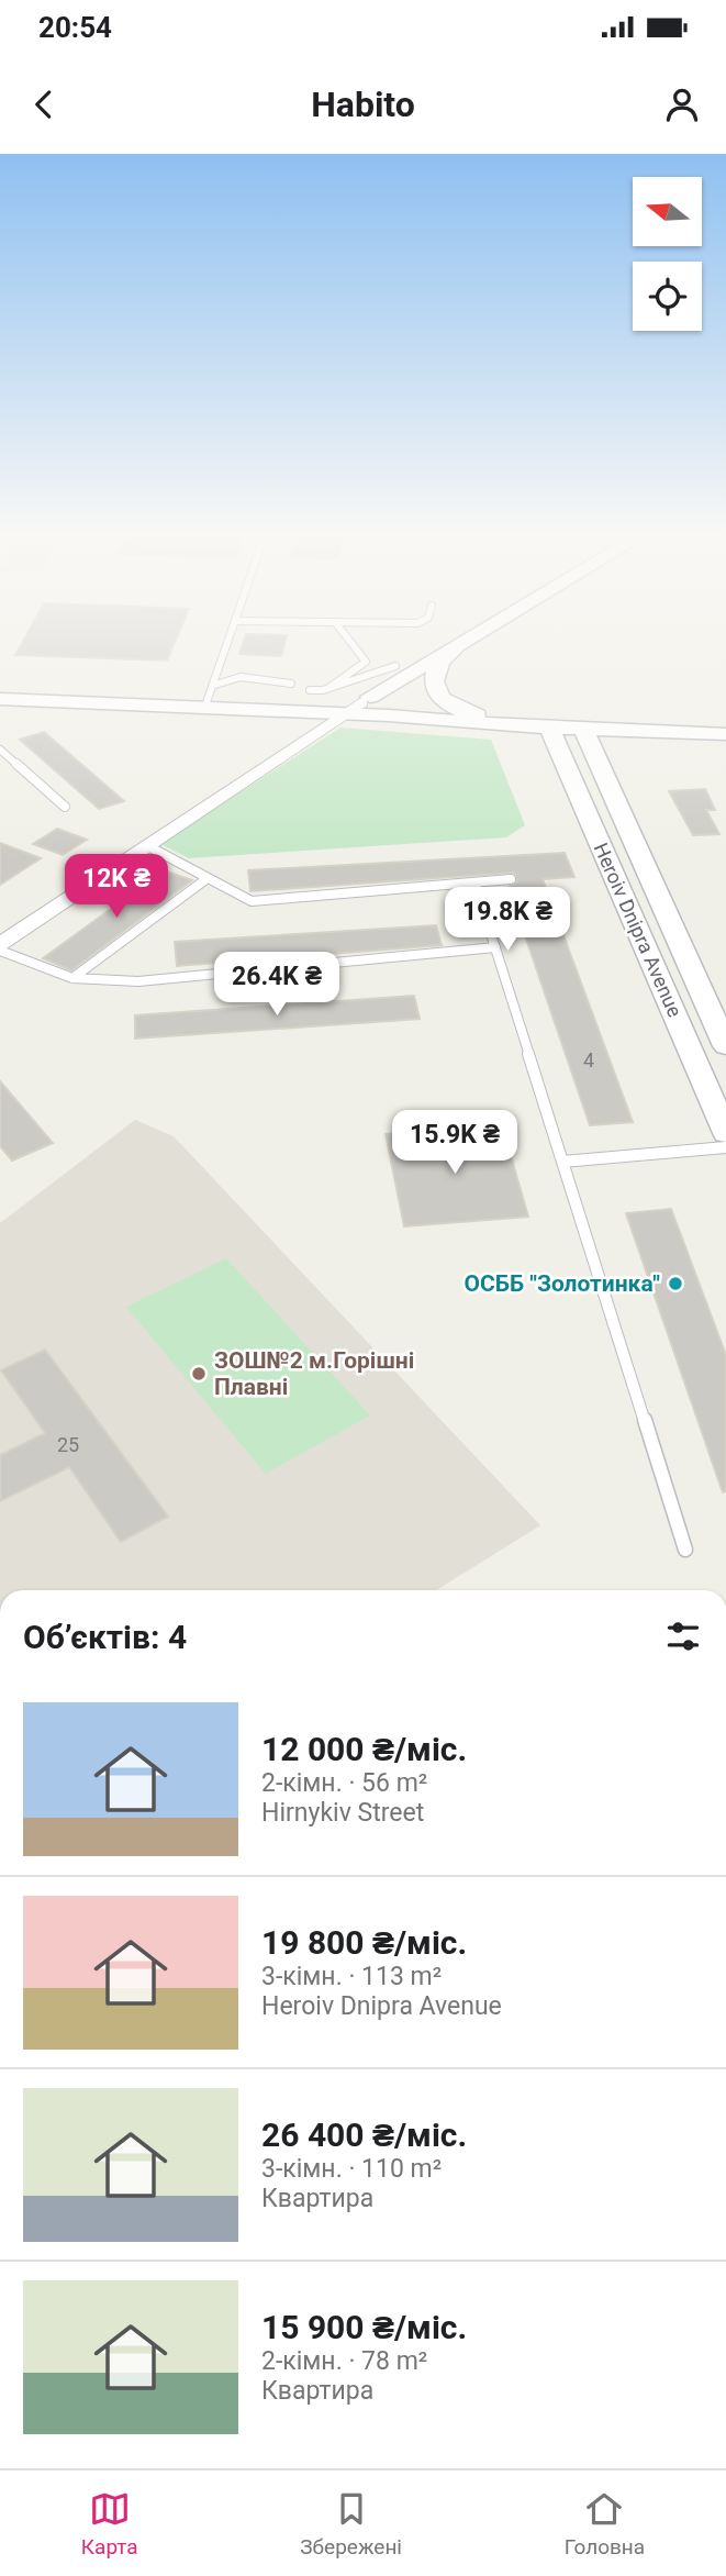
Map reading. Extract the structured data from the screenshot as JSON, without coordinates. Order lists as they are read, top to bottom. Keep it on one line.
{"streets":{"street":["Heroiv Dnipra Avenue"]},"places":["ОСББ \"Золотинка\"","ЗОШ№2 м.Горішні Плавні"],"house_numbers":["4","25"],"north":"left","page":{"status":"20:54","header":"Habito","price":["12K ₴","19.8K ₴","26.4K ₴","15.9K ₴"],"heading":"Об’єктів: 4","list":[{"name":"12 000 ₴/міс.","note":"2-кімн. · 56 m² · Hirnykiv Street"},{"name":"19 800 ₴/міс.","note":"3-кімн. · 113 m² · Heroiv Dnipra Avenue"},{"name":"26 400 ₴/міс.","note":"3-кімн. · 110 m² · Квартира"},{"name":"15 900 ₴/міс.","note":"2-кімн. · 78 m² · Квартира"}],"tabs":["Карта","Збережені","Головна"]}}
